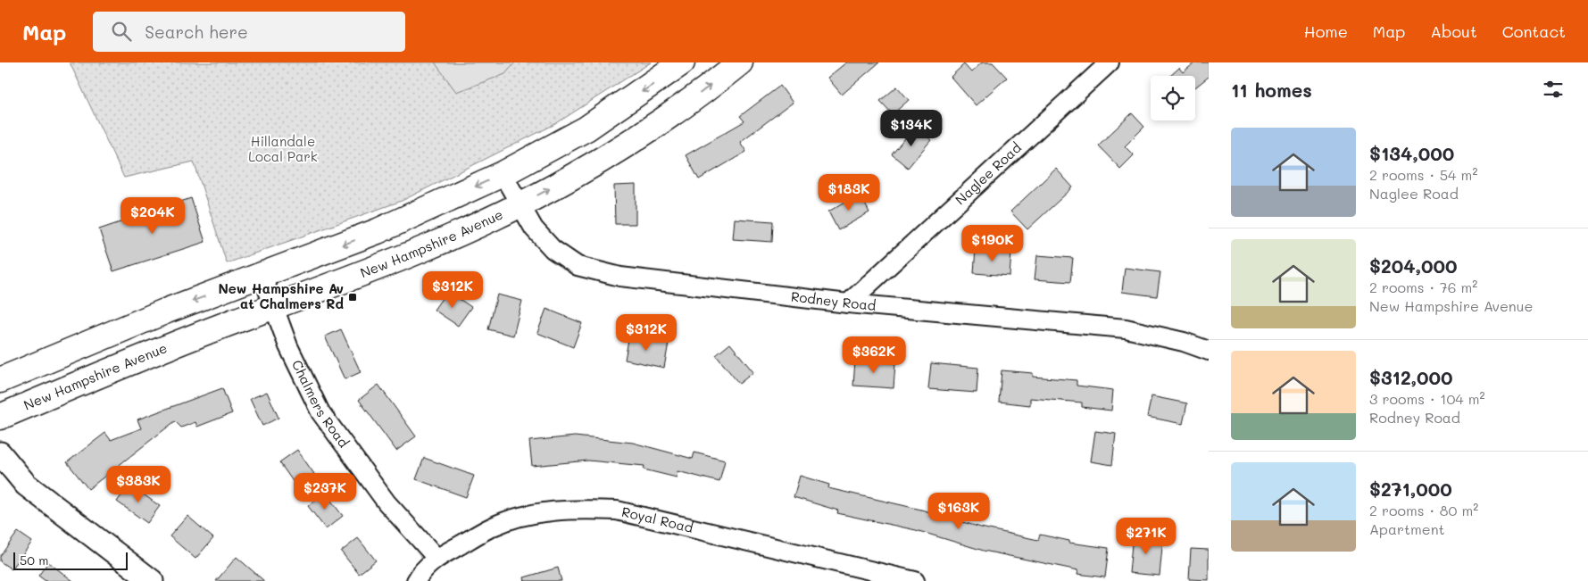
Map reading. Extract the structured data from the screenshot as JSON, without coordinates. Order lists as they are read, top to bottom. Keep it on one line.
{"streets":{"main road":["New Hampshire Avenue"],"street":["Naglee Road","Rodney Road","Chalmers Road","Royal Road"]},"crossings":[["Naglee Road","Rodney Road"],["New Hampshire Avenue","Rodney Road"],["New Hampshire Avenue","Chalmers Road"],["Chalmers Road","Royal Road"]],"parks":["Hillandale Local Park"],"places":{"transit":["New Hampshire Av at Chalmers Rd"]},"scale_bar":"50 m","page":{"header":"Map","search":"Search here","nav":["Home","Map","About","Contact"],"heading":"11 homes","price":["$134K","$183K","$204K","$190K","$312K","$312K","$362K","$383K","$237K","$163K","$271K"],"list":[{"name":"$134,000","note":"2 rooms · 54 m² · Naglee Road"},{"name":"$204,000","note":"2 rooms · 76 m² · New Hampshire Avenue"},{"name":"$312,000","note":"3 rooms · 104 m² · Rodney Road"},{"name":"$271,000","note":"2 rooms · 80 m² · Apartment"}],"scale":"50 m"}}
